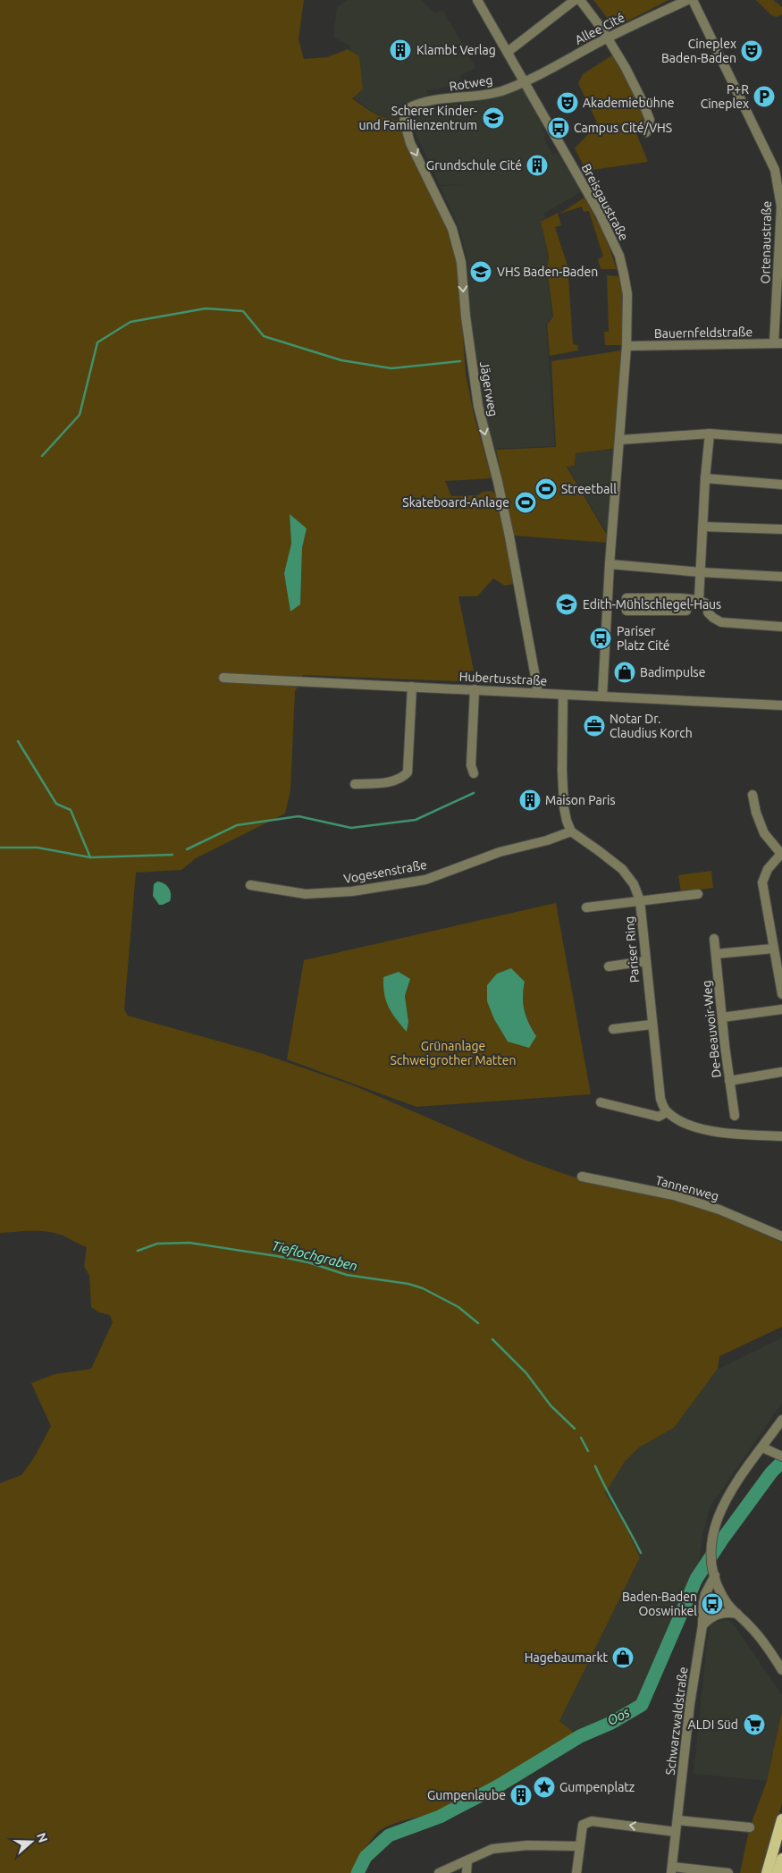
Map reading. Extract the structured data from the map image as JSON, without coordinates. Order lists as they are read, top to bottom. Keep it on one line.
{"streets":{"street":["Allee Cité","Rotweg","Breisgaustraße","Ortenaustraße","Bauernfeldstraße","Jägerweg","Hubertusstraße","Vogesenstraße","Pariser Ring","De-Beauvoir-Weg","Tannenweg","Schwarzwaldstraße"]},"crossings":[["Allee Cité","Rotweg"],["Allee Cité","Breisgaustraße"],["Rotweg","Breisgaustraße"],["Rotweg","Jägerweg"],["Breisgaustraße","Bauernfeldstraße"],["Breisgaustraße","Hubertusstraße"],["Ortenaustraße","Bauernfeldstraße"],["Jägerweg","Hubertusstraße"],["Vogesenstraße","Pariser Ring"]],"one_way":["Jägerweg"],"water":["Tieflochgraben","Oos"],"parks":["Grünanlage Schweigrother Matten"],"places":{"building":["Klambt Verlag","Grundschule Cité","Maison Paris","Gumpenlaube"],"theatre":["Cineplex Baden-Baden","Akademiebühne"],"parking":["P+R Cineplex"],"school or university":["Scherer Kinder- und Familienzentrum","VHS Baden-Baden","Edith-Mühlschlegel-Haus"],"bus stop":["Campus Cité/VHS","Pariser Platz Cité","Baden-Baden Ooswinkel"],"sports":["Streetball","Skateboard-Anlage"],"shop":["Badimpulse","Hagebaumarkt"],"office":["Notar Dr. Claudius Korch"],"supermarket":["ALDI Süd"],"place":["Gumpenplatz"]},"north":"right"}
